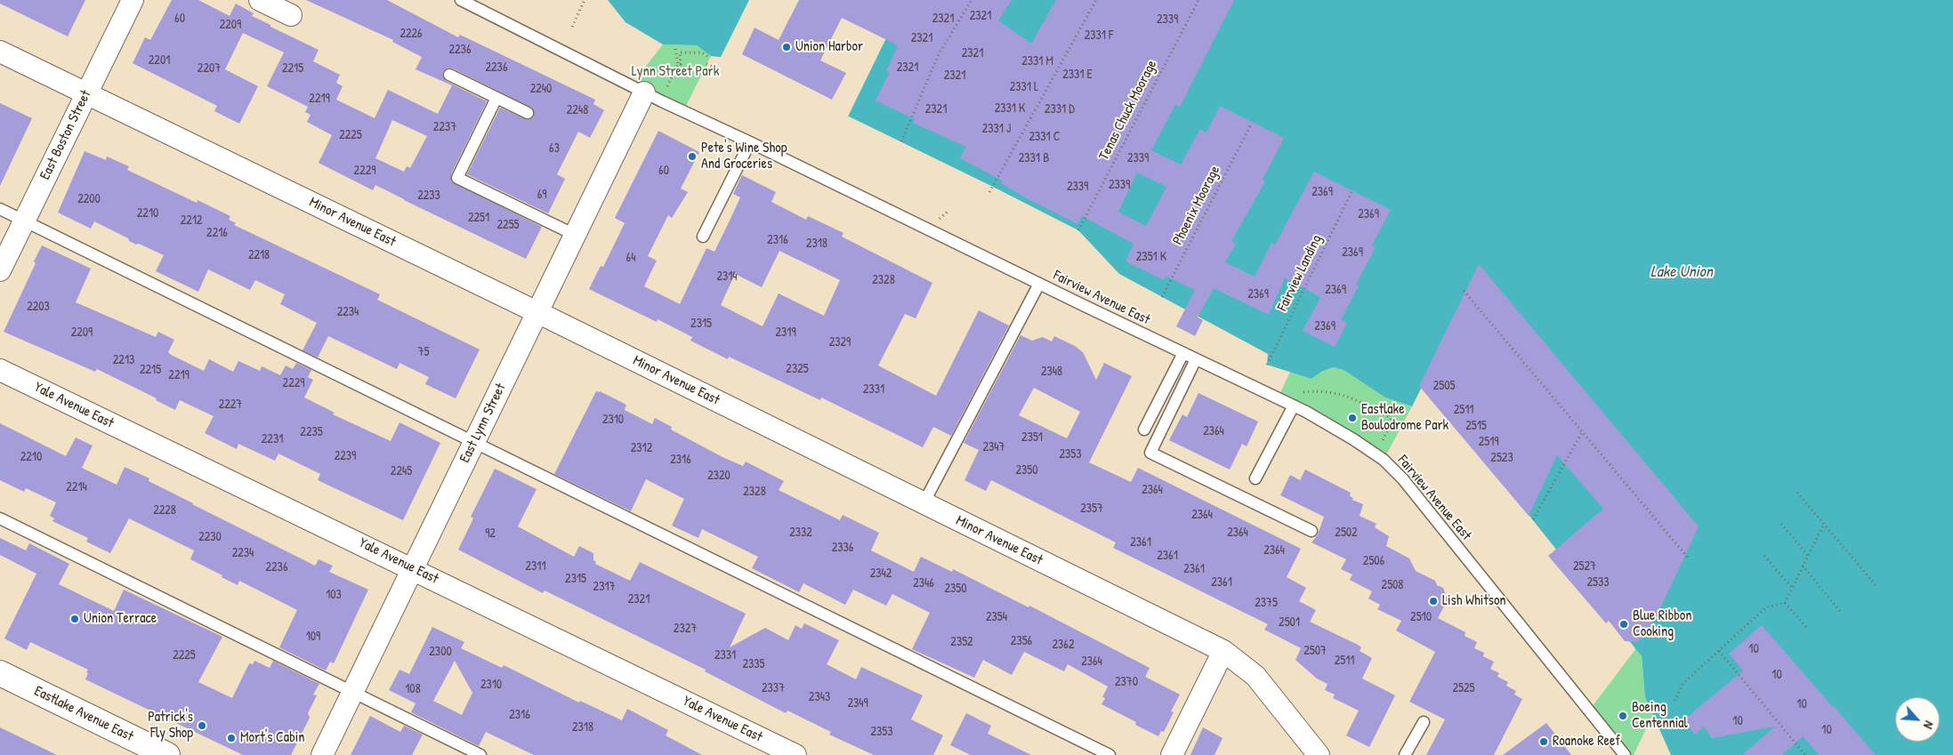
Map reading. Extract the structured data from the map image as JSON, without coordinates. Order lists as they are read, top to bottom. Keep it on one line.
{"streets":{"main road":["Eastlake Avenue East"],"street":["East Boston Street","Minor Avenue East","Yale Avenue East","East Lynn Street"],"lane":["Fairview Avenue East"],"path":["Tenas Chuck Moorage","Phoenix Moorage","Fairview Landing"]},"crossings":[["East Boston Street","Minor Avenue East"],["Minor Avenue East","East Lynn Street"],["Fairview Avenue East","East Lynn Street"],["Yale Avenue East","East Lynn Street"]],"water":["Lake Union"],"parks":["Lynn Street Park"],"places":["Union Harbor","Pete's Wine Shop And Groceries","Eastlake Boulodrome Park","Lish Whitson","Union Terrace","Blue Ribbon Cooking","Boeing Centennial","Patrick's Fly Shop","Mort's Cabin","Roanoke Reef"],"house_numbers":["2321","60","2321","2339","2209","2226","2331 F","2321","2236","2321","2201","2331 M","2236","2321","2207","2215","2331 E","2321","2331 L","2240","2219","2331 K","2321","2331 D","2248","2237","2331 J","2225","2331 C","63","2331 B","2339","2229","60","2339","2339","2369","69","2233","2200","2210","2369","2251","2212","2255","2216","2316","2318","2369","2218","2351 K","64","2314","2328","2369","2369","2203","2234","2315","2369","2209","2319","2329","75","2213","2325","2215","2348","2219","2229","2505","2331","2227","2511","2310","2515","2364","2235","2351","2231","2519","2347","2312","2353","2239","2210","2523","2316","2350","2245","2320","2214","2364","2328","2357","2228","2364","2332","2364","2502","92","2230","2361","2336","2364","2234","2361","2506","2311","2527","2236","2361","2342","2315","2361","2533","2346","2508","2317","2350","103","2321","2375","2354","2510","2501","2327","109","2356","2352","2362","10","2507","2300","2225","2331","2511","2364","2335","10","2370","2310","2337","2525","108","2343","2349","10","2316","10","2318","10","2353"],"north":"bottom right"}
